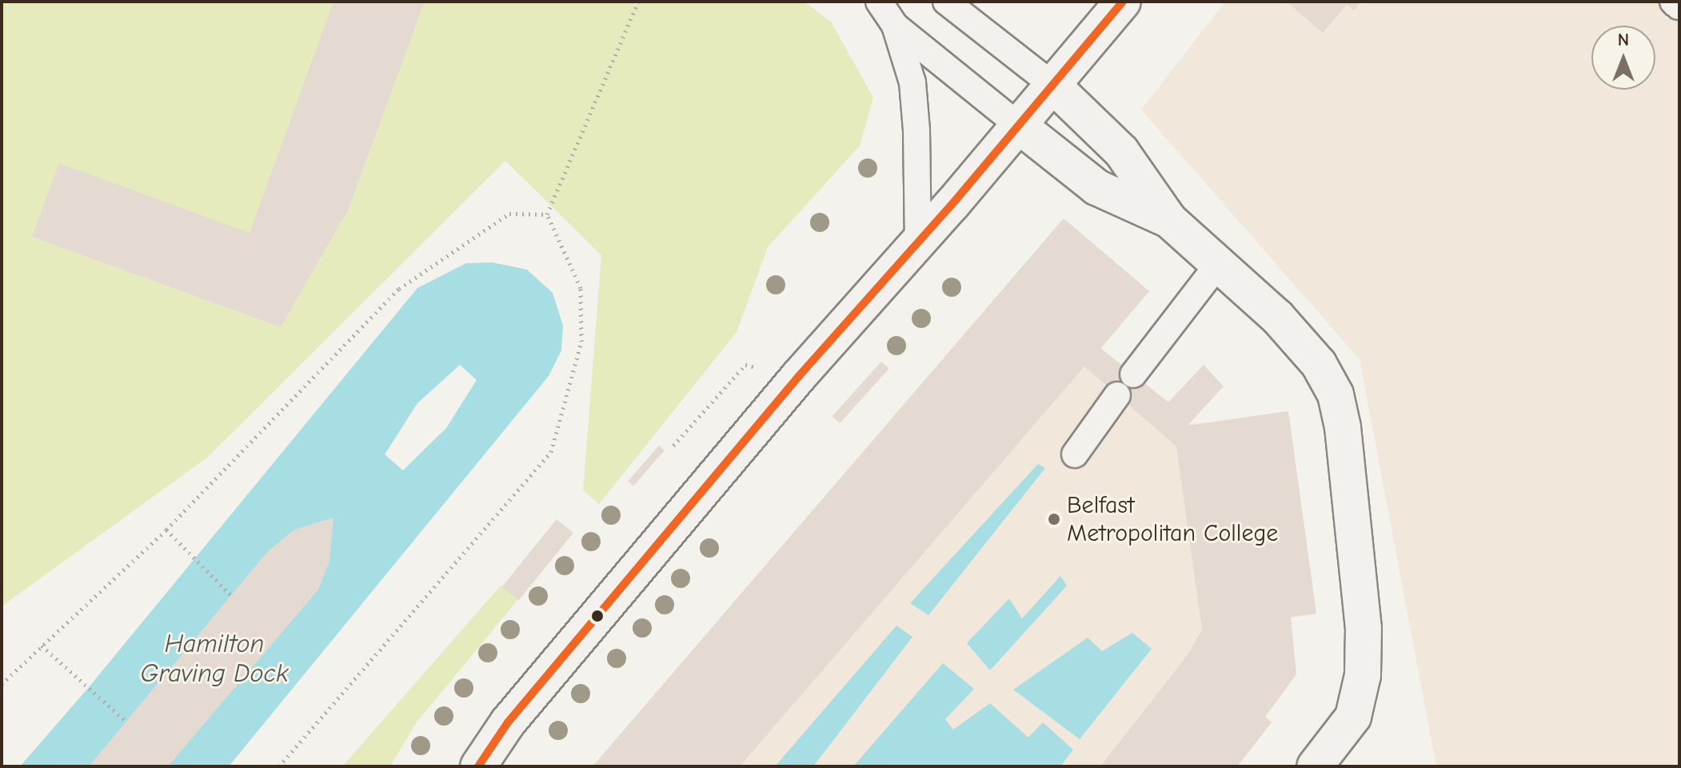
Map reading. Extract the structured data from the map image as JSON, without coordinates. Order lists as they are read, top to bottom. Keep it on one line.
{"water":["Hamilton Graving Dock"],"places":["Belfast Metropolitan College"],"north":"top"}
